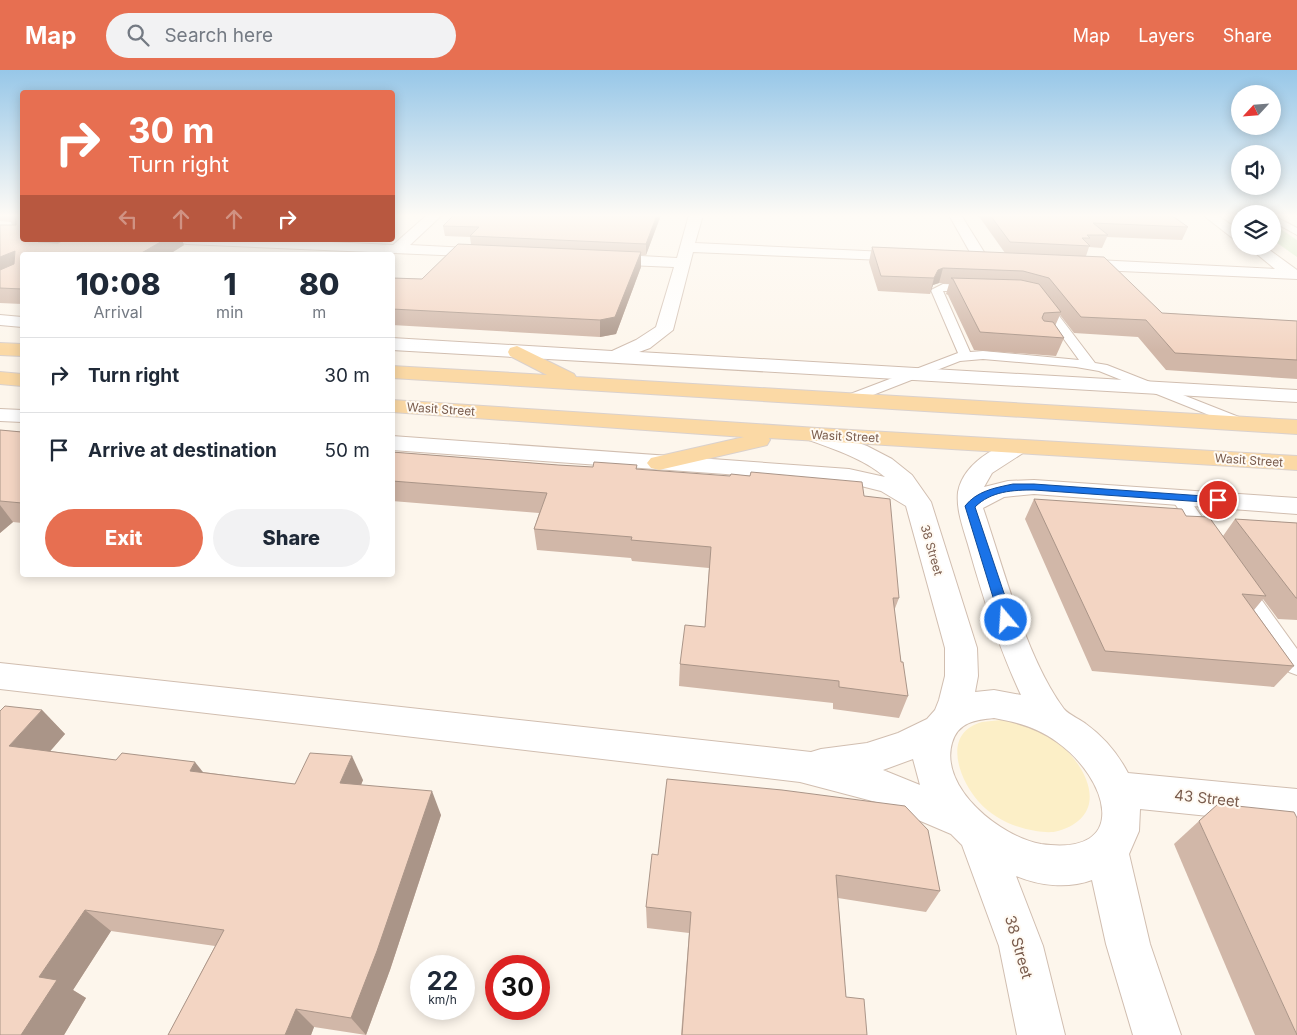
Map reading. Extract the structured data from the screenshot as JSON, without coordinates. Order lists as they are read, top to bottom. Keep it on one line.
{"streets":{"main road":["Wasit Street"],"street":["38 Street","43 Street"]},"crossings":[["Wasit Street","38 Street"],["38 Street","43 Street"]],"north":"bottom left","page":{"header":"Map","search":"Search here","nav":["Map","Layers","Share"],"turn":["30 m","Turn right"],"eta":["10:08","Arrival","1","min","80","m"],"list":[{"name":"Turn right","value":"30 m"},{"name":"Arrive at destination","value":"50 m"}],"buttons":["Exit","Share"],"speed":"22 km/h","limit":"30"}}
